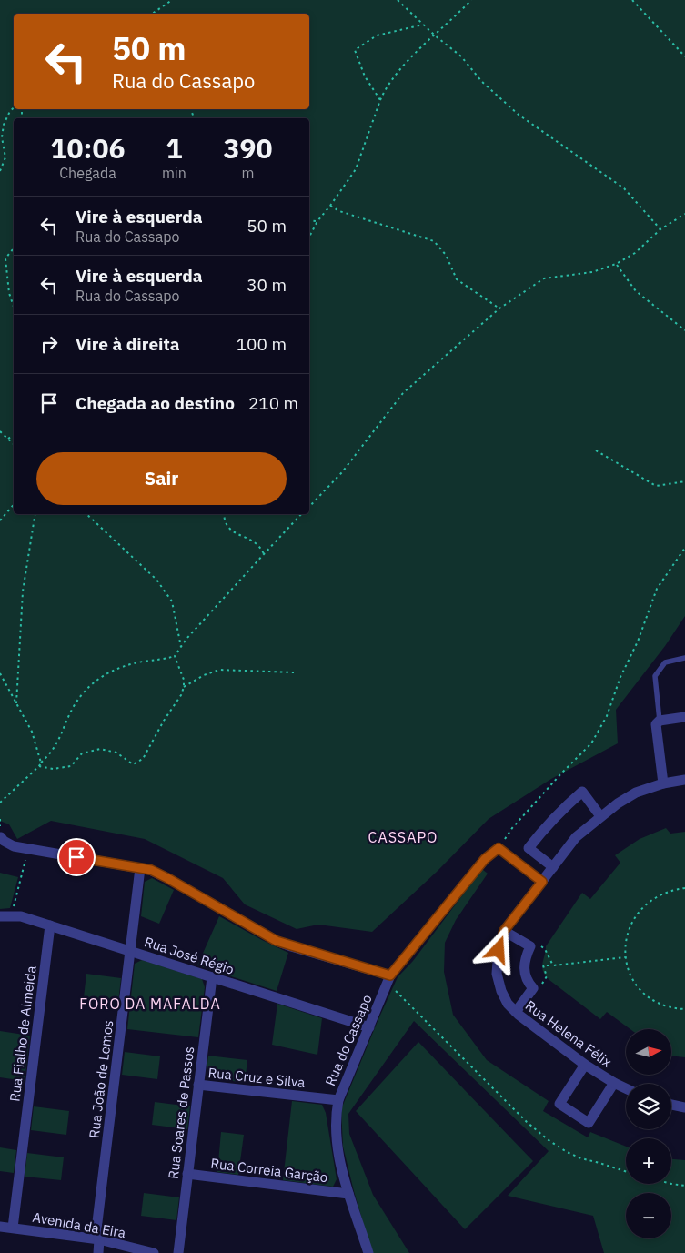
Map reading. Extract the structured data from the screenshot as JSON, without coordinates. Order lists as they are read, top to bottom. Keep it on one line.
{"streets":{"street":["Rua José Régio","Rua Fialho de Almeida","Rua Helena Félix","Rua do Cassapo","Rua Cruz e Silva","Rua João de Lemos","Rua Soares de Passos","Rua Correia Garção","Avenida da Eira"]},"crossings":[["Rua José Régio","Rua Fialho de Almeida"],["Rua José Régio","Rua do Cassapo"],["Rua José Régio","Rua João de Lemos"],["Rua José Régio","Rua Soares de Passos"],["Rua Fialho de Almeida","Avenida da Eira"],["Rua do Cassapo","Rua Cruz e Silva"],["Rua do Cassapo","Rua Correia Garção"],["Rua Cruz e Silva","Rua Soares de Passos"],["Rua João de Lemos","Avenida da Eira"],["Rua Soares de Passos","Rua Correia Garção"]],"districts":["CASSAPO","FORO DA MAFALDA"],"north":"right","page":{"turn":["50 m","Rua do Cassapo"],"eta":["10:06","Chegada","1","min","390","m"],"list":[{"name":"Vire à esquerda","note":"Rua do Cassapo","value":"50 m"},{"name":"Vire à esquerda","note":"Rua do Cassapo","value":"30 m"},{"name":"Vire à direita","value":"100 m"},{"name":"Chegada ao destino","value":"210 m"}],"buttons":"Sair","map_buttons":["+","−"]}}
